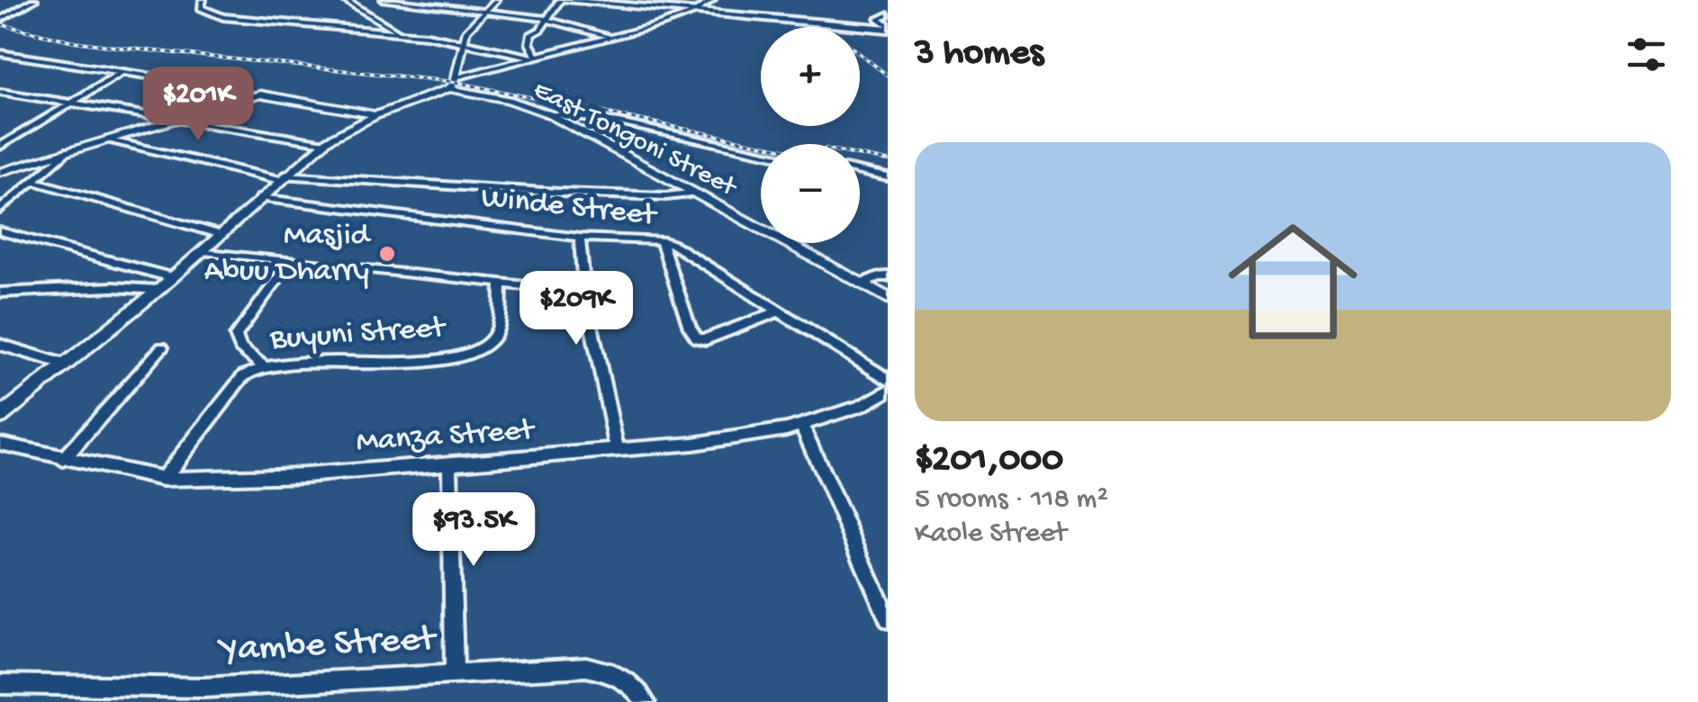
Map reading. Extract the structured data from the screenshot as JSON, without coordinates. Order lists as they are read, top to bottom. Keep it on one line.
{"streets":{"street":["East Tongoni Street","Winde Street","Buyuni Street","Manza Street","Yambe Street"]},"crossings":[["Buyuni Street","Manza Street"]],"places":["Masjid Abuu Dharry"],"page":{"heading":"3 homes","map_buttons":["+","−"],"price":["$201K","$209K","$93.5K"],"list":[{"name":"$201,000","note":"5 rooms · 118 m² · Kaole Street"}]}}
